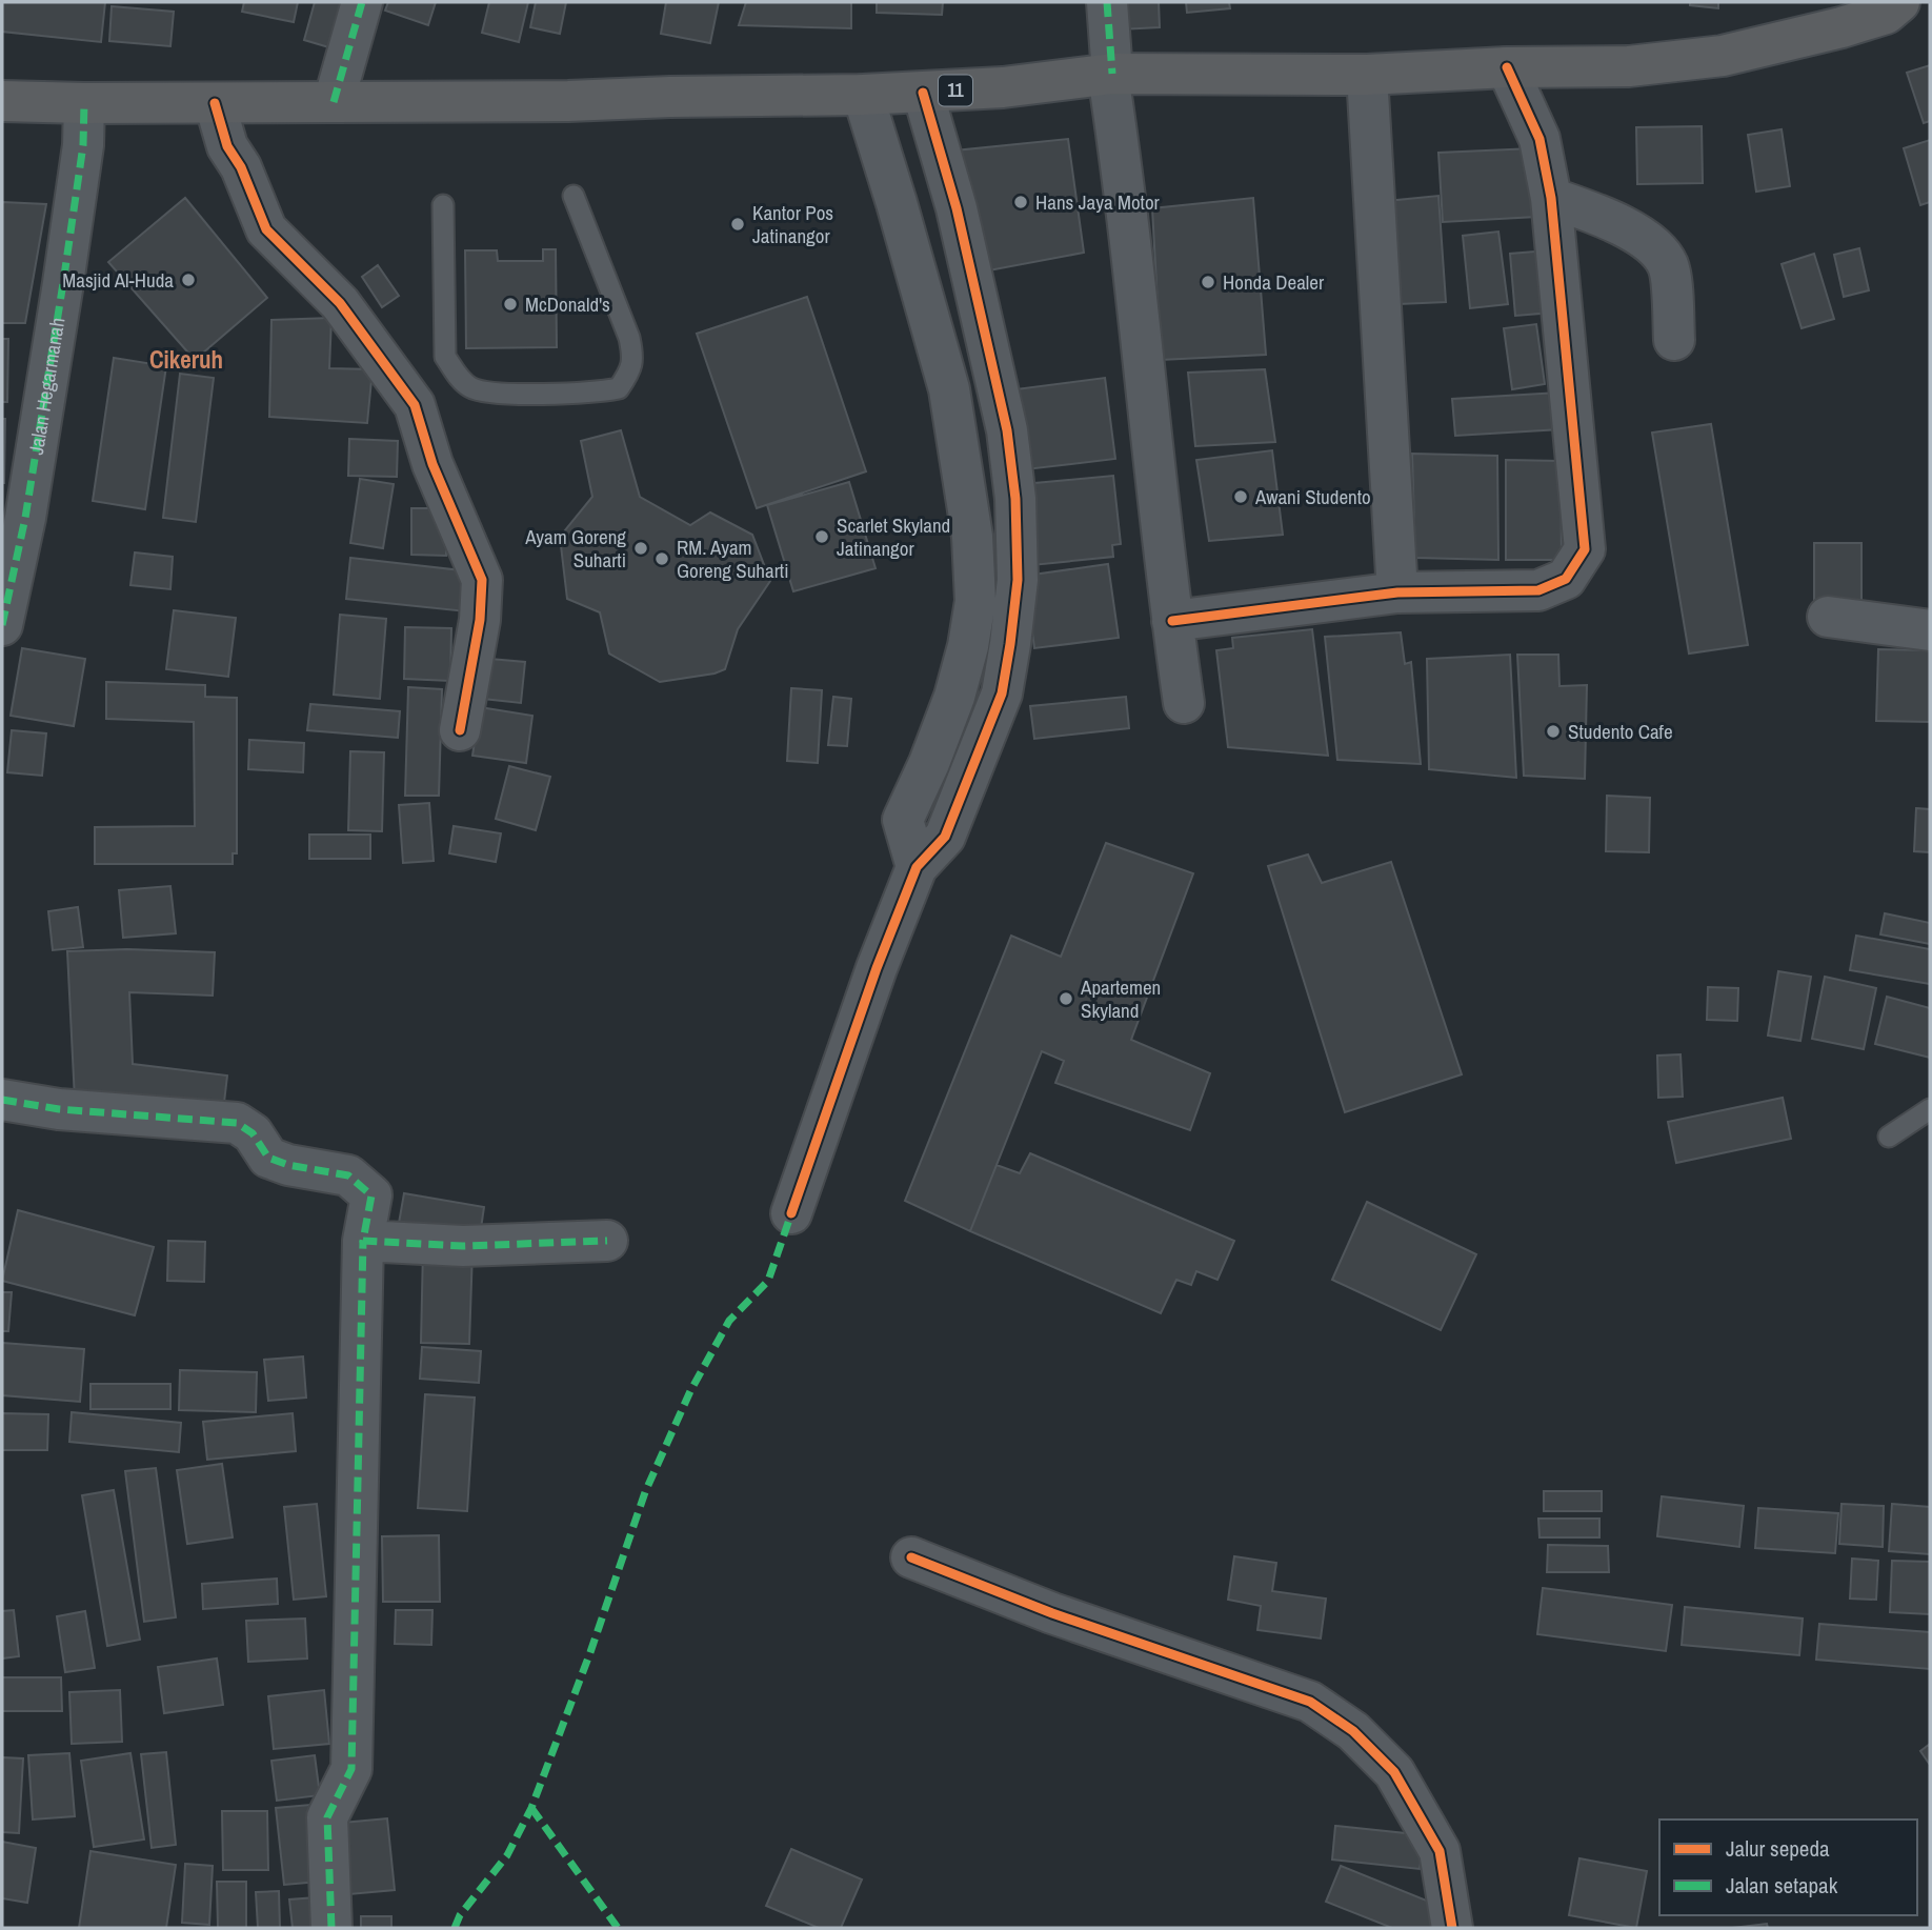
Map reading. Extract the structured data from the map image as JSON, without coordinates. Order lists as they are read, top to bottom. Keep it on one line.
{"streets":{"highway":["11"],"street":["Jalan Hegarmanah"]},"crossings":[["11","Jalan Hegarmanah"]],"districts":["Cikeruh"],"places":["Hans Jaya Motor","Kantor Pos Jatinangor","Masjid Al-Huda","Honda Dealer","McDonald's","Awani Studento","Scarlet Skyland Jatinangor","Ayam Goreng Suharti","RM. Ayam Goreng Suharti","Studento Cafe","Apartemen Skyland"],"legend":["Jalur sepeda","Jalan setapak"]}
